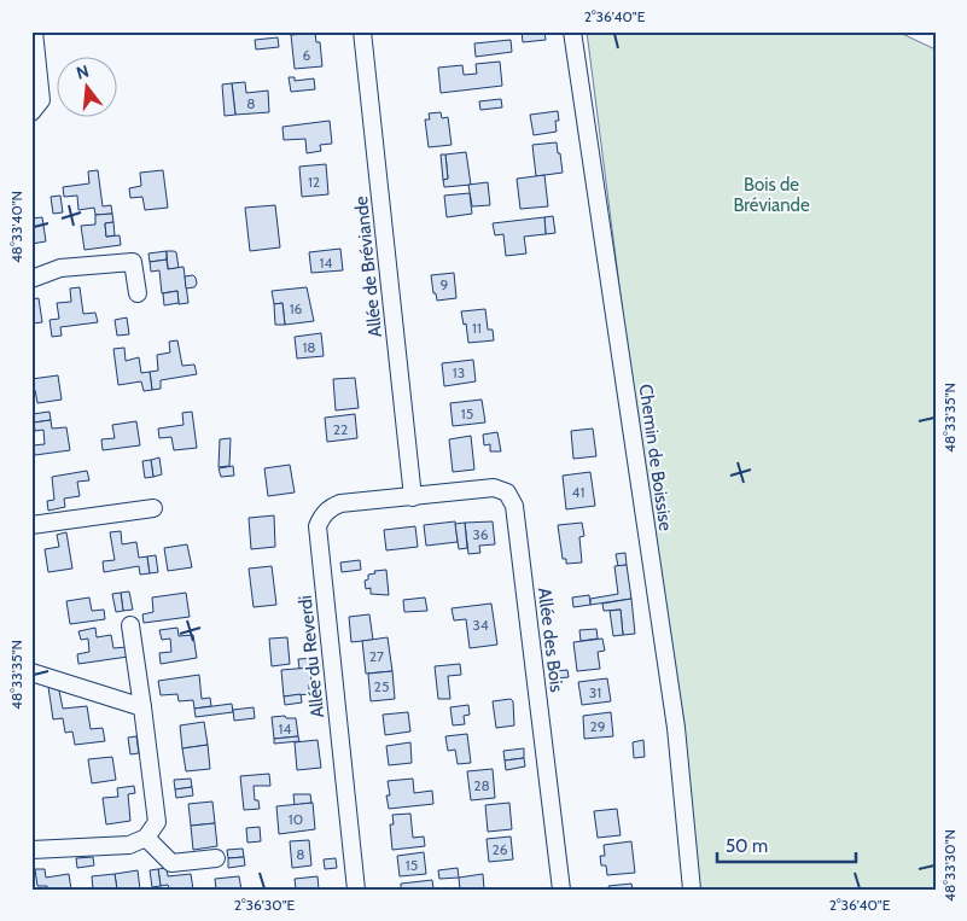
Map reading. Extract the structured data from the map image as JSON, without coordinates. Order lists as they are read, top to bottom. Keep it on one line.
{"streets":{"street":["Allée de Bréviande","Chemin de Boissise","Allée des Bois","Allée du Reverdi"]},"crossings":[["Allée de Bréviande","Allée des Bois"],["Allée de Bréviande","Allée du Reverdi"],["Allée des Bois","Allée du Reverdi"]],"parks":["Bois de Bréviande"],"house_numbers":["6","8","12","14","9","16","11","18","13","15","22","41","36","34","27","25","31","29","14","28","10","26","8","15"],"scale_bar":"50 m","north":"top","coordinates":["2°36'40\"E","48°33'40\"N","48°33'35\"N","48°33'30\"N","2°36'30\"E"]}
